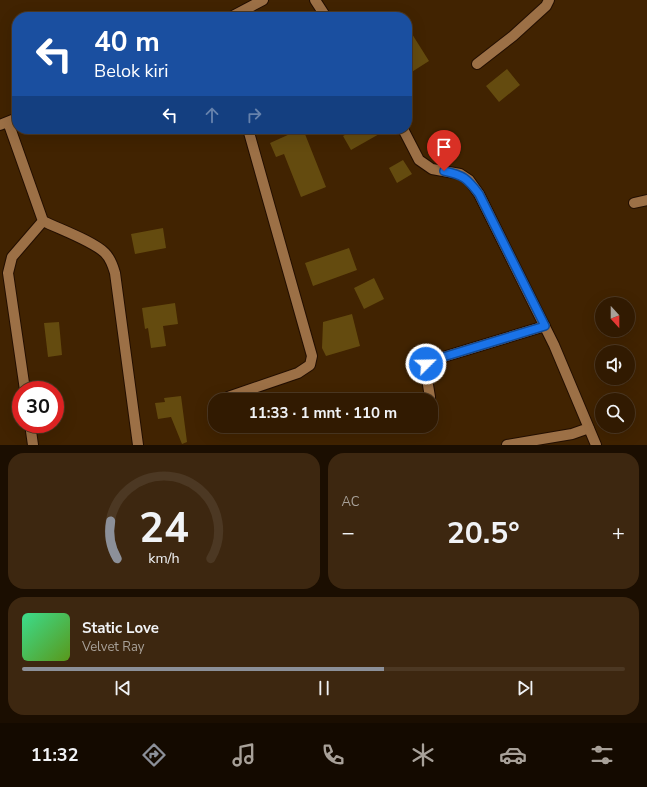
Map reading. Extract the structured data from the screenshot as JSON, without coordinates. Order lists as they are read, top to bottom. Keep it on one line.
{"north":"bottom","page":{"turn":["40 m","Belok kiri"],"limit":"30","trip":"11:33 · 1 mnt · 110 m","tile":"AC","heat":["−","20.5°","+"],"song":["Static Love","Velvet Ray"],"tabs":"11:32","gauge":["24","km/h"]}}
